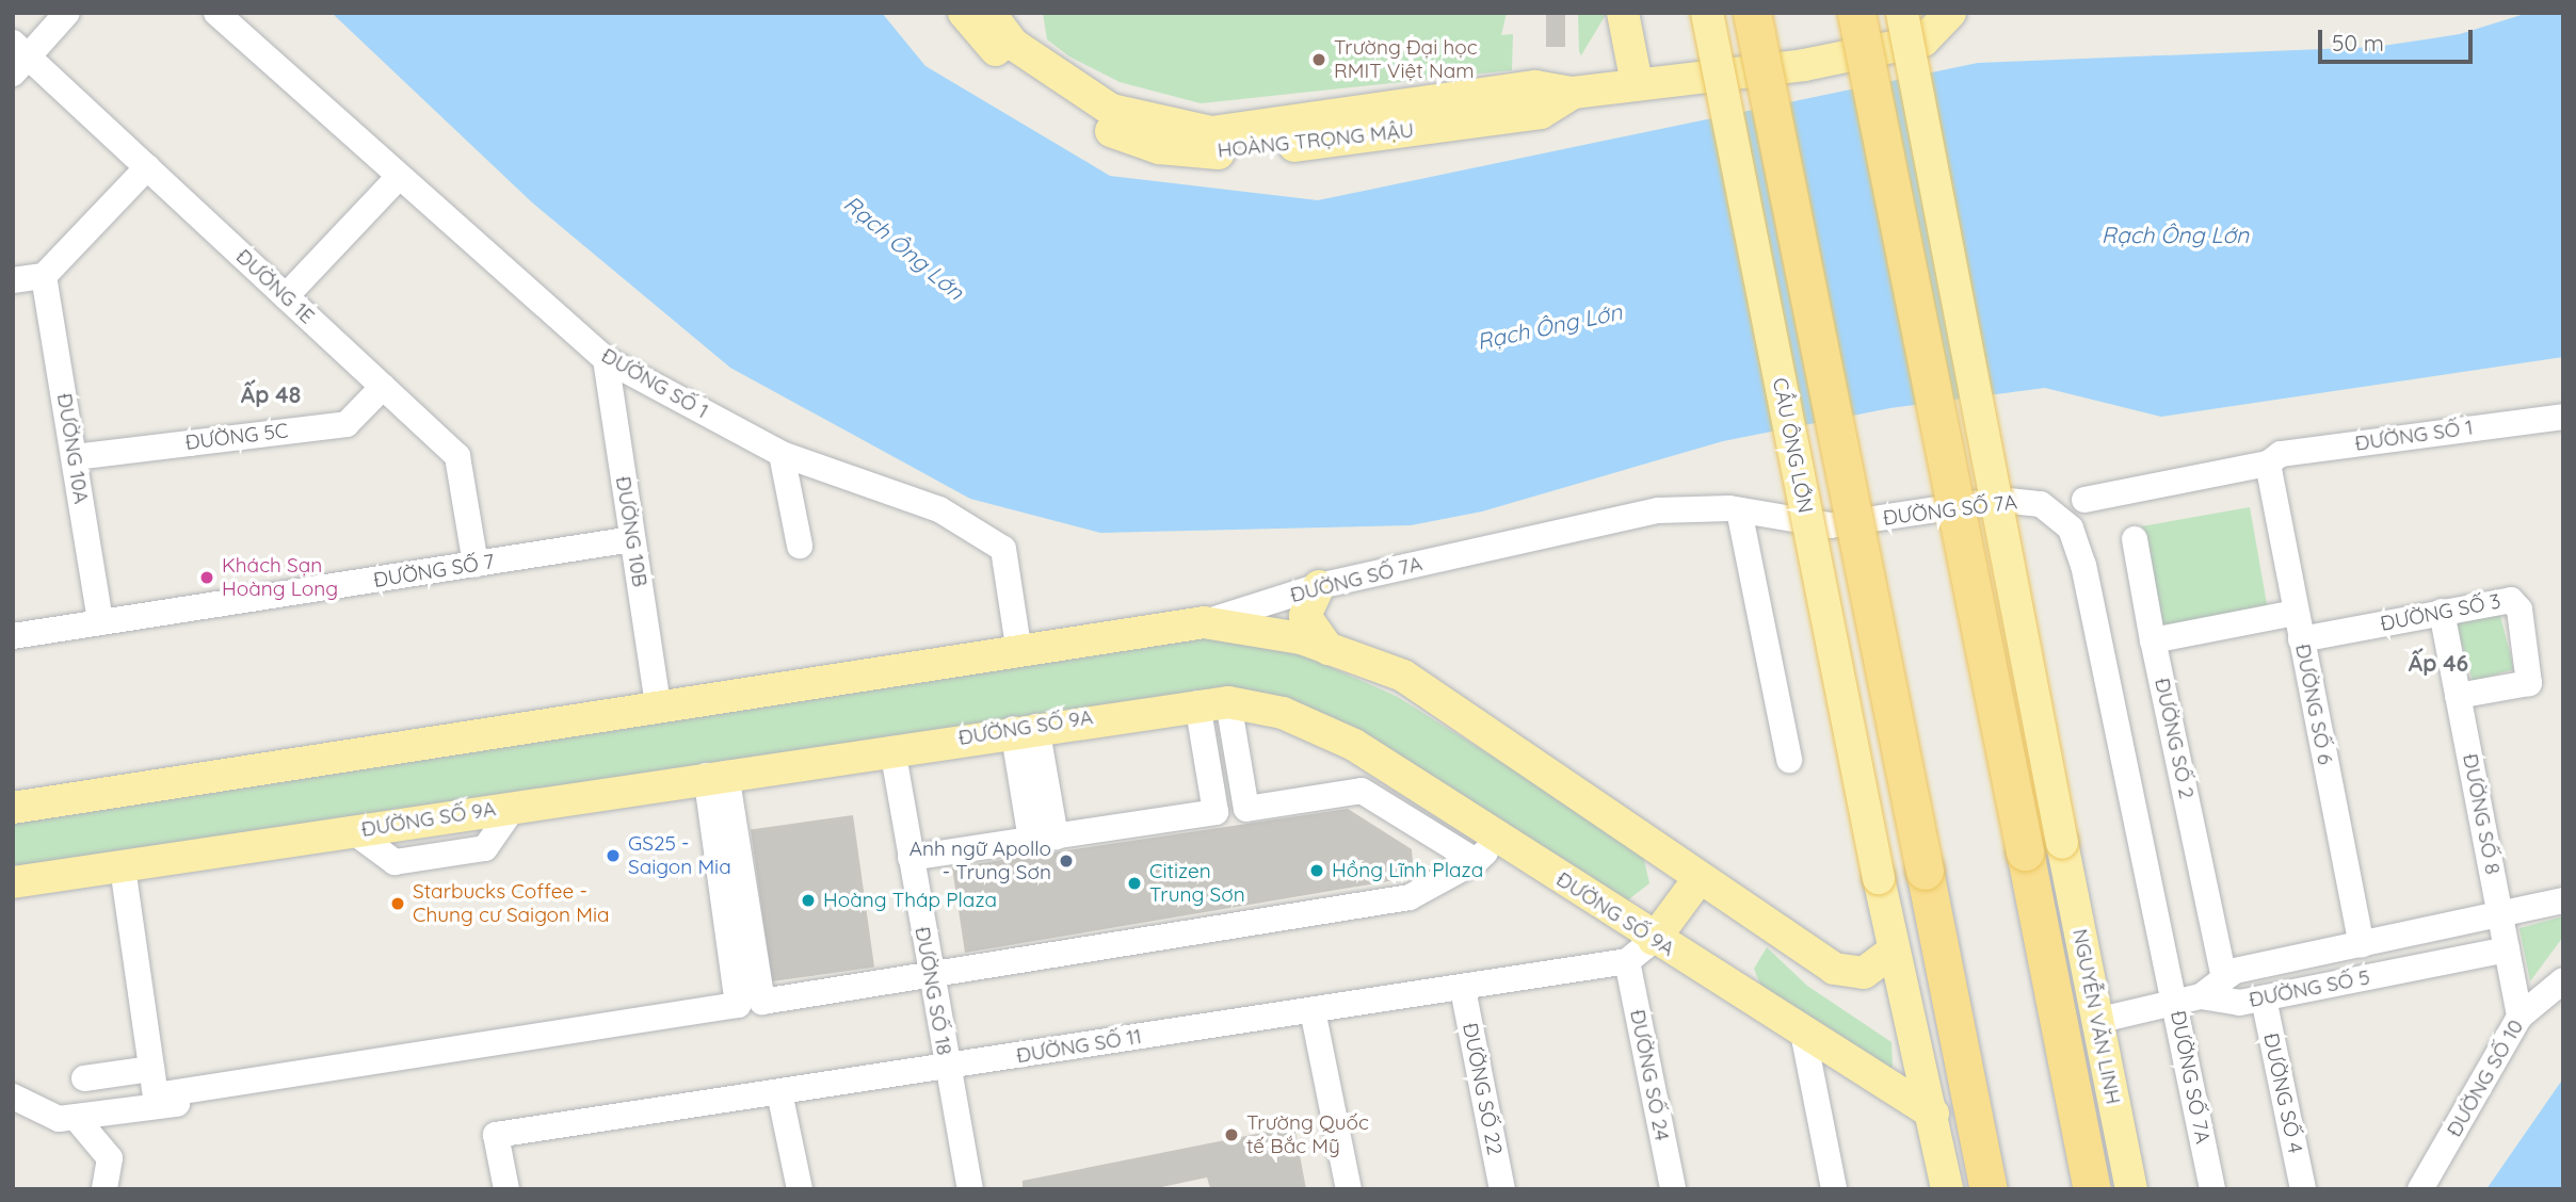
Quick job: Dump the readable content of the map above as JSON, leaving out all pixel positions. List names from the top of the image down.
{
  "streets": {
    "highway": ["NGUYỄN VĂN LINH"],
    "main road": ["HOÀNG TRỌNG MẬU", "CẦU ÔNG LỚN", "ĐƯỜNG SỐ 9A"],
    "street": [
      "ĐƯỜNG 1E",
      "ĐƯỜNG SỐ 1",
      "ĐƯỜNG 5C",
      "ĐƯỜNG 10A",
      "ĐƯỜNG SỐ 7A",
      "ĐƯỜNG 10B",
      "ĐƯỜNG SỐ 7",
      "ĐƯỜNG SỐ 3",
      "ĐƯỜNG SỐ 6",
      "ĐƯỜNG SỐ 2",
      "ĐƯỜNG SỐ 8",
      "ĐƯỜNG SỐ 5",
      "ĐƯỜNG SỐ 18",
      "ĐƯỜNG SỐ 11",
      "ĐƯỜNG SỐ 24",
      "ĐƯỜNG SỐ 10",
      "ĐƯỜNG SỐ 22",
      "ĐƯỜNG SỐ 4"
    ]
  },
  "crossings": [
    ["ĐƯỜNG 1E", "ĐƯỜNG 5C"],
    ["ĐƯỜNG 1E", "ĐƯỜNG SỐ 7"],
    ["ĐƯỜNG SỐ 1", "ĐƯỜNG 10B"],
    ["ĐƯỜNG SỐ 1", "ĐƯỜNG SỐ 6"],
    ["ĐƯỜNG 5C", "ĐƯỜNG 10A"],
    ["ĐƯỜNG 10A", "ĐƯỜNG SỐ 7"],
    ["ĐƯỜNG 10B", "ĐƯỜNG SỐ 7"],
    ["ĐƯỜNG SỐ 3", "ĐƯỜNG SỐ 6"],
    ["ĐƯỜNG SỐ 3", "ĐƯỜNG SỐ 8"],
    ["ĐƯỜNG SỐ 6", "ĐƯỜNG SỐ 5"],
    ["ĐƯỜNG SỐ 9A", "ĐƯỜNG SỐ 18"],
    ["ĐƯỜNG SỐ 9A", "ĐƯỜNG SỐ 11"],
    ["ĐƯỜNG SỐ 2", "ĐƯỜNG SỐ 5"],
    ["ĐƯỜNG SỐ 8", "ĐƯỜNG SỐ 5"],
    ["ĐƯỜNG SỐ 8", "ĐƯỜNG SỐ 10"],
    ["ĐƯỜNG SỐ 5", "ĐƯỜNG SỐ 4"],
    ["ĐƯỜNG SỐ 18", "ĐƯỜNG SỐ 11"],
    ["ĐƯỜNG SỐ 11", "ĐƯỜNG SỐ 24"],
    ["ĐƯỜNG SỐ 11", "ĐƯỜNG SỐ 22"]
  ],
  "districts": ["Ấp 48", "Ấp 46"],
  "water": ["Rạch Ông Lớn"],
  "places": [
    "Trường Đại học RMIT Việt Nam",
    "Khách Sạn Hoàng Long",
    "GS25 - Saigon Mia",
    "Anh ngữ Apollo - Trung Sơn",
    "Hồng Lĩnh Plaza",
    "Citizen Trung Sơn",
    "Hoàng Tháp Plaza",
    "Starbucks Coffee - Chung cư Saigon Mia",
    "Trường Quốc tế Bắc Mỹ"
  ],
  "scale_bar": "50 m"
}
